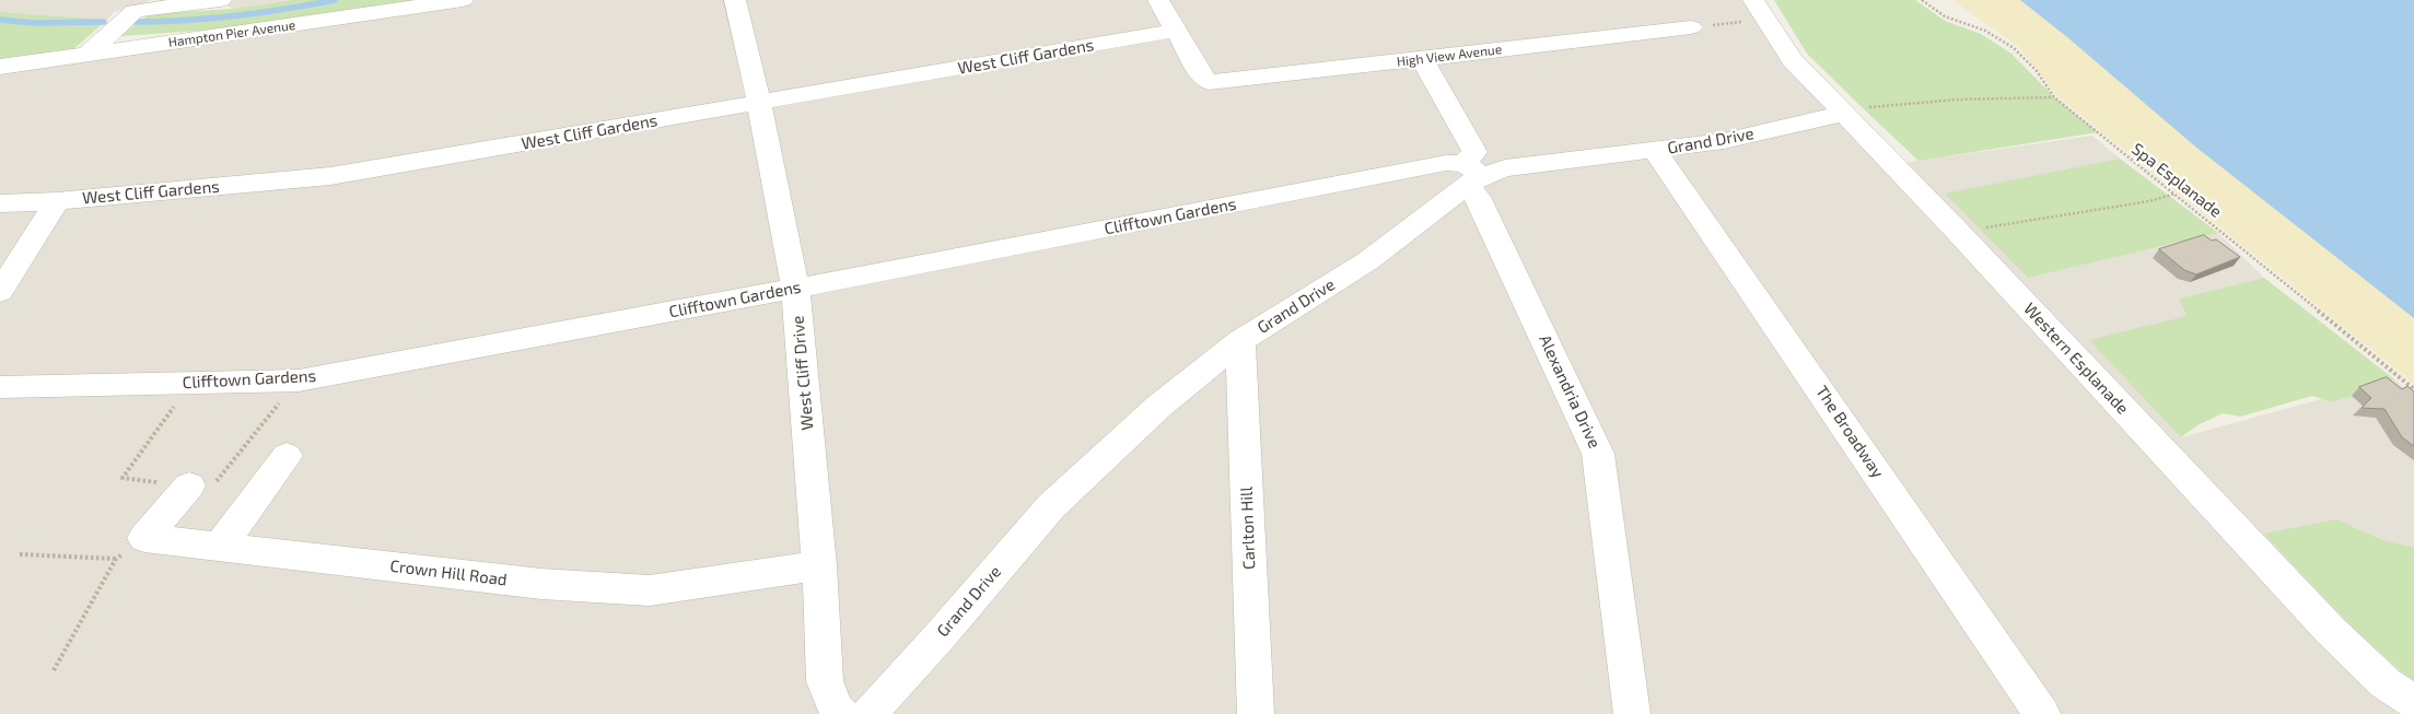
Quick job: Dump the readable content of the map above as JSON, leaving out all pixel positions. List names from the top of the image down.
{
  "streets": {
    "street": [
      "Hampton Pier Avenue",
      "High View Avenue",
      "West Cliff Gardens",
      "Grand Drive",
      "Clifftown Gardens",
      "Western Esplanade",
      "West Cliff Drive",
      "Alexandria Drive",
      "The Broadway",
      "Carlton Hill",
      "Crown Hill Road"
    ],
    "path": ["Spa Esplanade"]
  },
  "crossings": [
    ["High View Avenue", "West Cliff Gardens"],
    ["West Cliff Gardens", "West Cliff Drive"],
    ["Grand Drive", "Clifftown Gardens"],
    ["Grand Drive", "Western Esplanade"],
    ["Grand Drive", "Alexandria Drive"],
    ["Grand Drive", "The Broadway"],
    ["Grand Drive", "Carlton Hill"],
    ["Clifftown Gardens", "West Cliff Drive"],
    ["Clifftown Gardens", "Alexandria Drive"],
    ["West Cliff Drive", "Crown Hill Road"]
  ]
}
